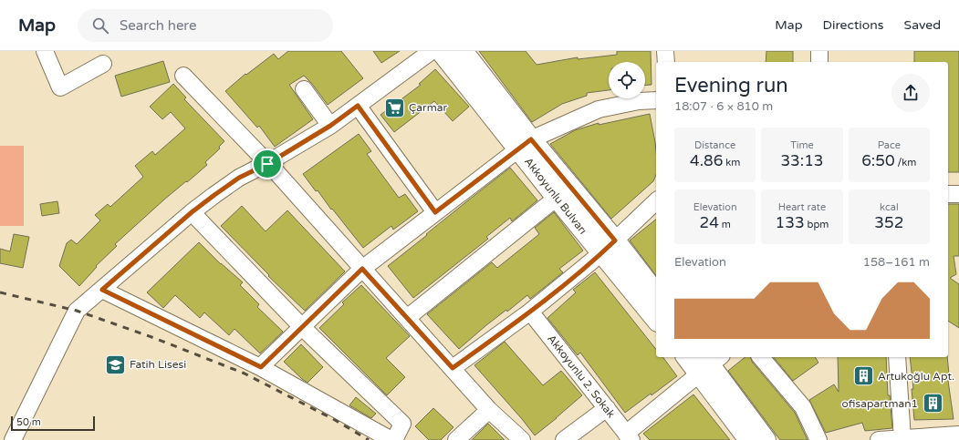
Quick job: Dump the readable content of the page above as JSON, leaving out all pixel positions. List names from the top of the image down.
{
  "streets": {
    "main road": ["Akkoyunlu Bulvarı"],
    "street": ["Akkoyunlu 2. Sokak"]
  },
  "places": {
    "supermarket": ["Çarmar"],
    "school or university": ["Fatih Lisesi"],
    "building": ["Artukoğlu Apt.", "ofisapartman1"]
  },
  "scale_bar": "50 m",
  "page": {
    "header": "Map",
    "search": "Search here",
    "nav": ["Map", "Directions", "Saved"],
    "heading": ["Evening run", "18:07 · 6 × 810 m"],
    "stats": [
      ["Distance", "4.86 km"],
      ["Time", "33:13"],
      ["Pace", "6:50 /km"],
      ["Elevation", "24 m"],
      ["Heart rate", "133 bpm"],
      ["kcal", "352"]
    ],
    "chart": ["Elevation", "158–161 m"],
    "scale": "50 m"
  }
}
